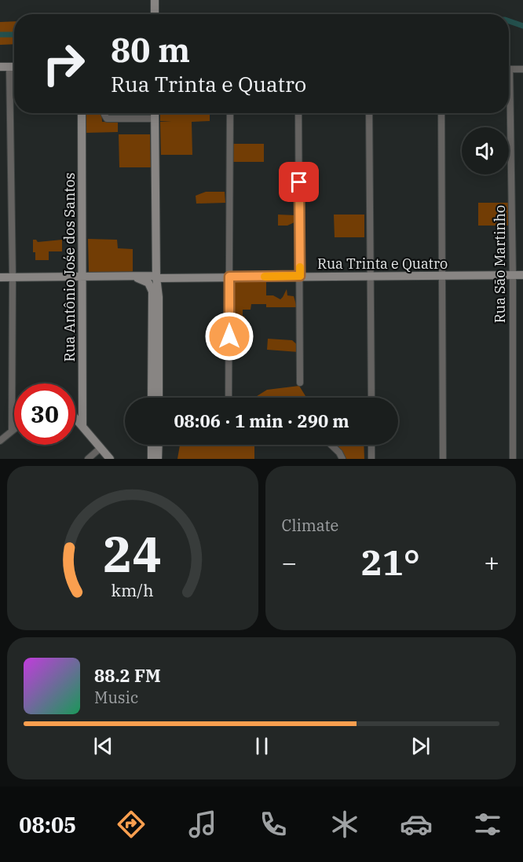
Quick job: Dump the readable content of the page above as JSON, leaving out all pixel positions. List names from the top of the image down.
{
  "streets": {
    "street": ["Rua Trinta e Quatro", "Rua São Martinho", "Rua Antônio Jośe dos Santos"]
  },
  "crossings": [
    ["Rua Trinta e Quatro", "Rua São Martinho"],
    ["Rua Trinta e Quatro", "Rua Antônio Jośe dos Santos"]
  ],
  "page": {
    "turn": ["80 m", "Rua Trinta e Quatro"],
    "limit": "30",
    "trip": "08:06 · 1 min · 290 m",
    "tile": "Climate",
    "heat": ["−", "21°", "+"],
    "song": ["88.2 FM", "Music"],
    "tabs": "08:05",
    "gauge": ["24", "km/h"]
  }
}
